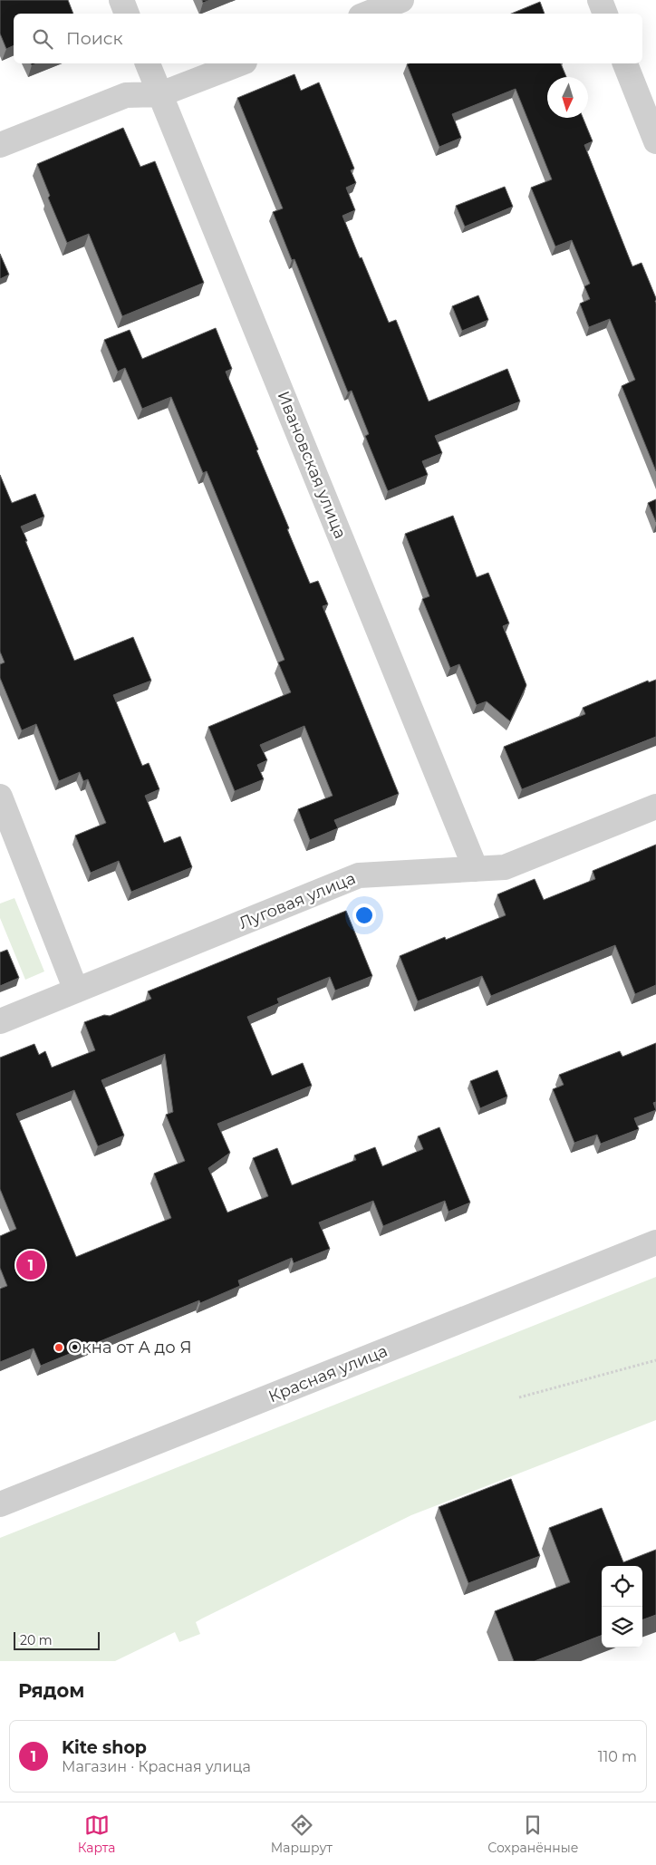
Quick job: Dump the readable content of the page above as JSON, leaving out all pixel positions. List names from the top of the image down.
{
  "streets": {
    "street": ["Ивановская улица", "Луговая улица", "Красная улица"]
  },
  "crossings": [
    ["Ивановская улица", "Луговая улица"]
  ],
  "places": ["Окна от А до Я"],
  "scale_bar": "20 m",
  "north": "bottom",
  "page": {
    "search": "Поиск",
    "pins": "1",
    "scale": "20 m",
    "heading": "Рядом",
    "list": [
      {
        "mark": "1",
        "name": "Kite shop",
        "note": "Магазин · Красная улица",
        "value": "110 m"
      }
    ],
    "nav": ["Карта", "Маршрут", "Сохранённые"]
  }
}
